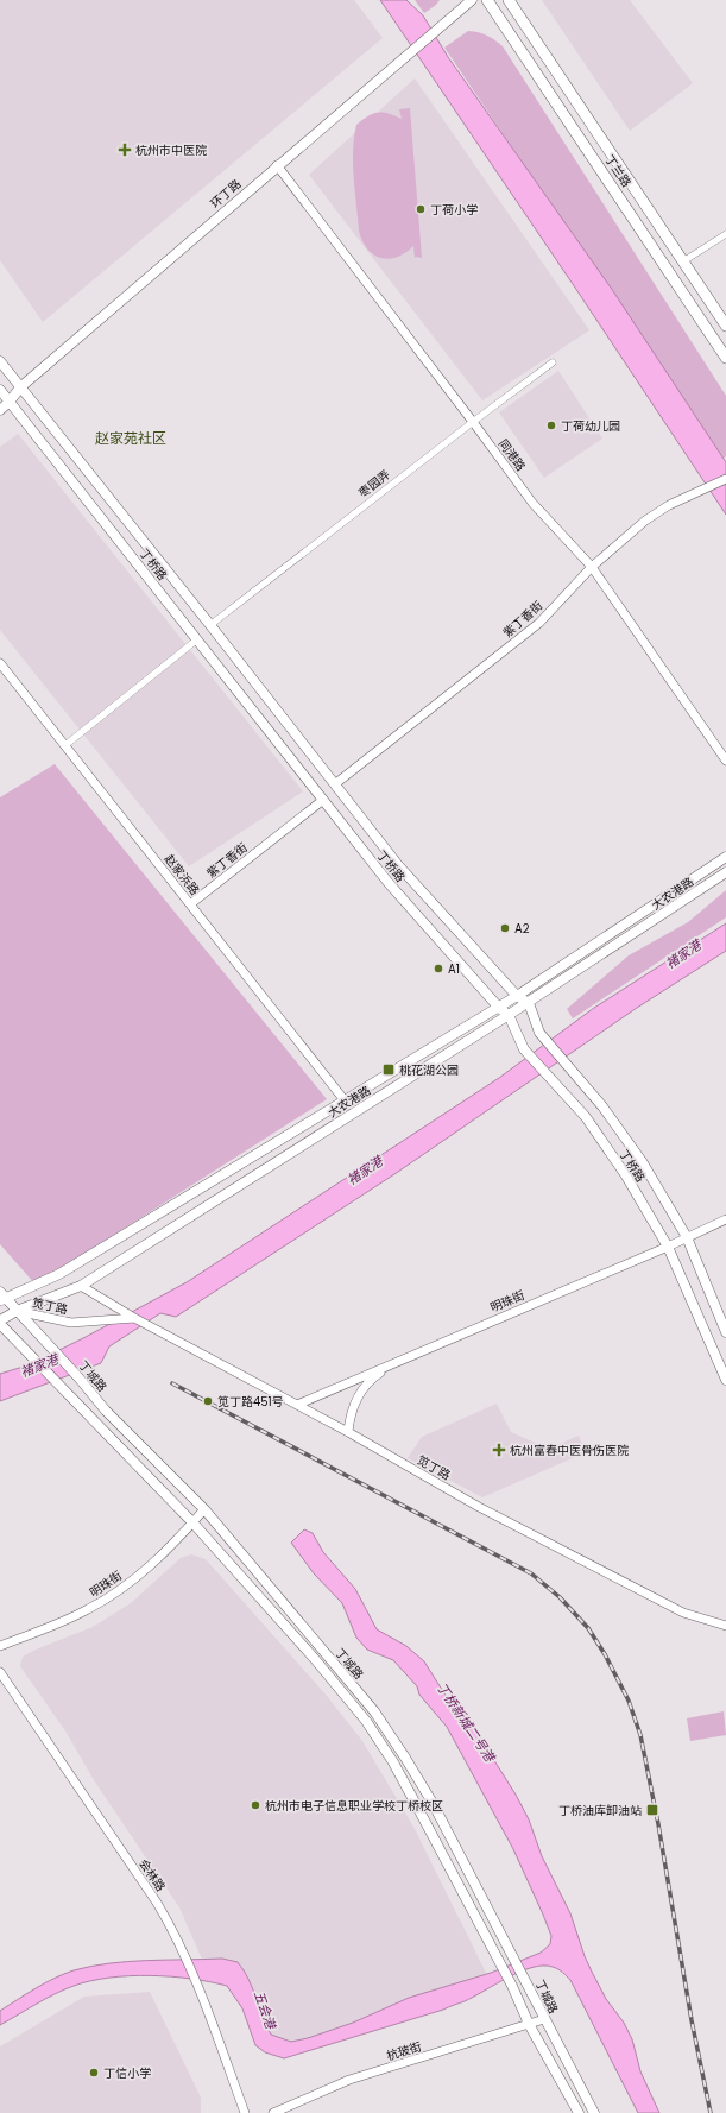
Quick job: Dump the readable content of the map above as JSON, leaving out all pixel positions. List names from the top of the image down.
{
  "streets": {
    "main road": [
      "丁兰路",
      "环丁路",
      "丁桥路",
      "大农港路",
      "丁城路"
    ],
    "street": [
      "同港路",
      "枣园弄",
      "紫丁香街",
      "赵家浜路",
      "明珠街",
      "笕丁路",
      "会林路",
      "杭玻街"
    ]
  },
  "crossings": [
    ["环丁路", "同港路"],
    ["环丁路", "丁桥路"],
    ["同港路", "枣园弄"],
    ["同港路", "紫丁香街"],
    ["枣园弄", "丁桥路"],
    ["丁桥路", "紫丁香街"],
    ["丁桥路", "大农港路"],
    ["丁桥路", "明珠街"],
    ["紫丁香街", "赵家浜路"],
    ["赵家浜路", "大农港路"],
    ["大农港路", "笕丁路"],
    ["大农港路", "丁城路"],
    ["明珠街", "笕丁路"],
    ["明珠街", "丁城路"],
    ["笕丁路", "丁城路"],
    ["丁城路", "杭玻街"]
  ],
  "districts": ["赵家苑社区"],
  "water": ["褚家港", "丁桥新城二号港", "五会港"],
  "places": {
    "health": ["杭州市中医院", "杭州富春中医骨伤医院"],
    "other": [
      "丁荷小学",
      "丁荷幼儿园",
      "A2",
      "A1",
      "笕丁路451号",
      "杭州市电子信息职业学校丁桥校区",
      "丁信小学"
    ],
    "transit": ["桃花湖公园", "丁桥油库卸油站"]
  }
}
